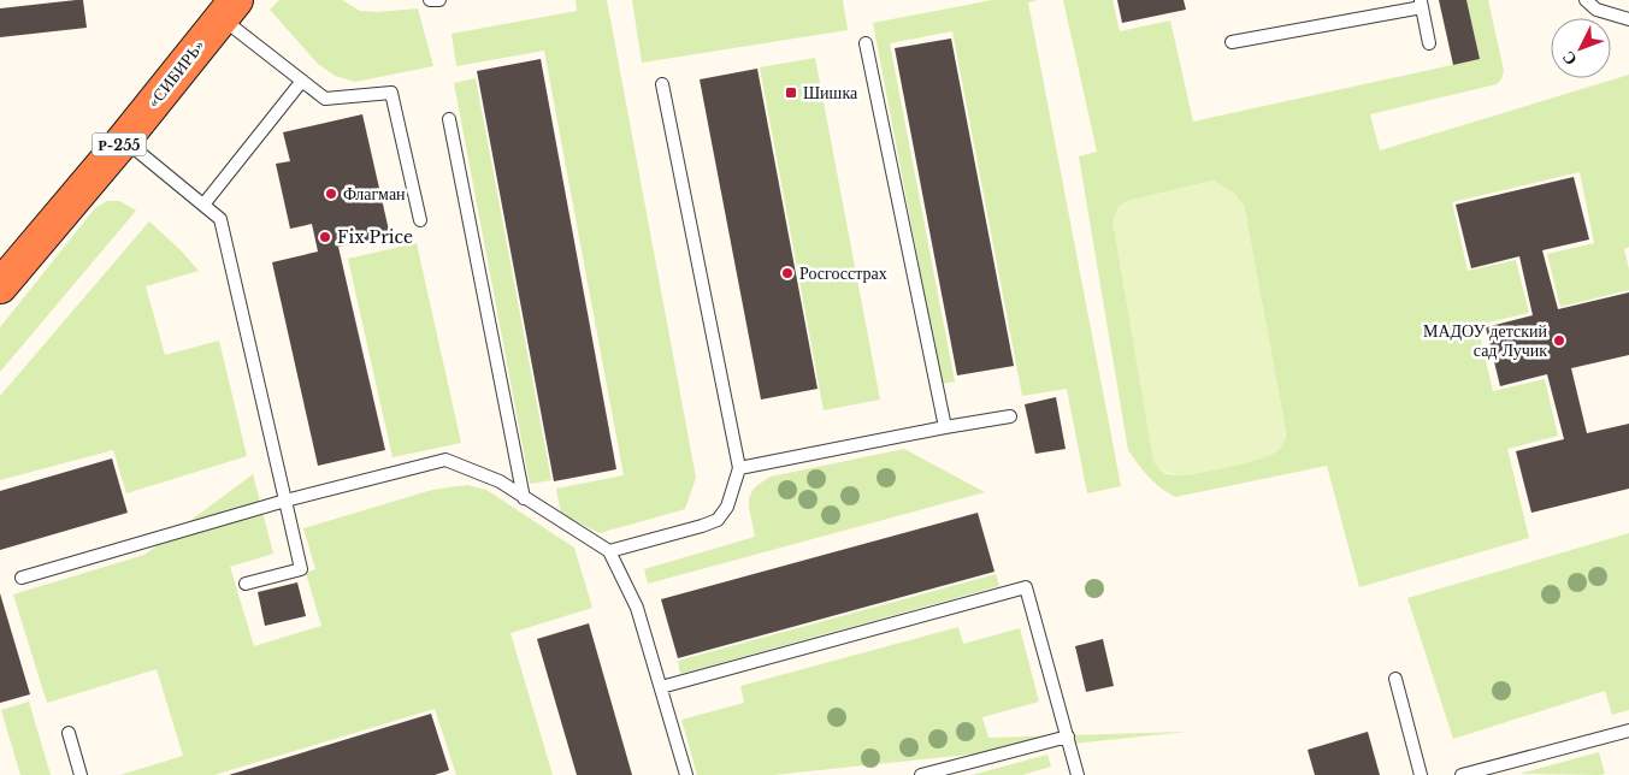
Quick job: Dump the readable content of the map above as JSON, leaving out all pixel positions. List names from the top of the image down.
{
  "streets": {
    "highway": ["«СИБИРЬ»", "Р-255"]
  },
  "places": {
    "transit": ["Шишка"],
    "other": [
      "Флагман",
      "Fix Price",
      "Росгосстрах",
      "МАДОУ детский сад Лучик"
    ]
  },
  "north": "bottom left"
}
